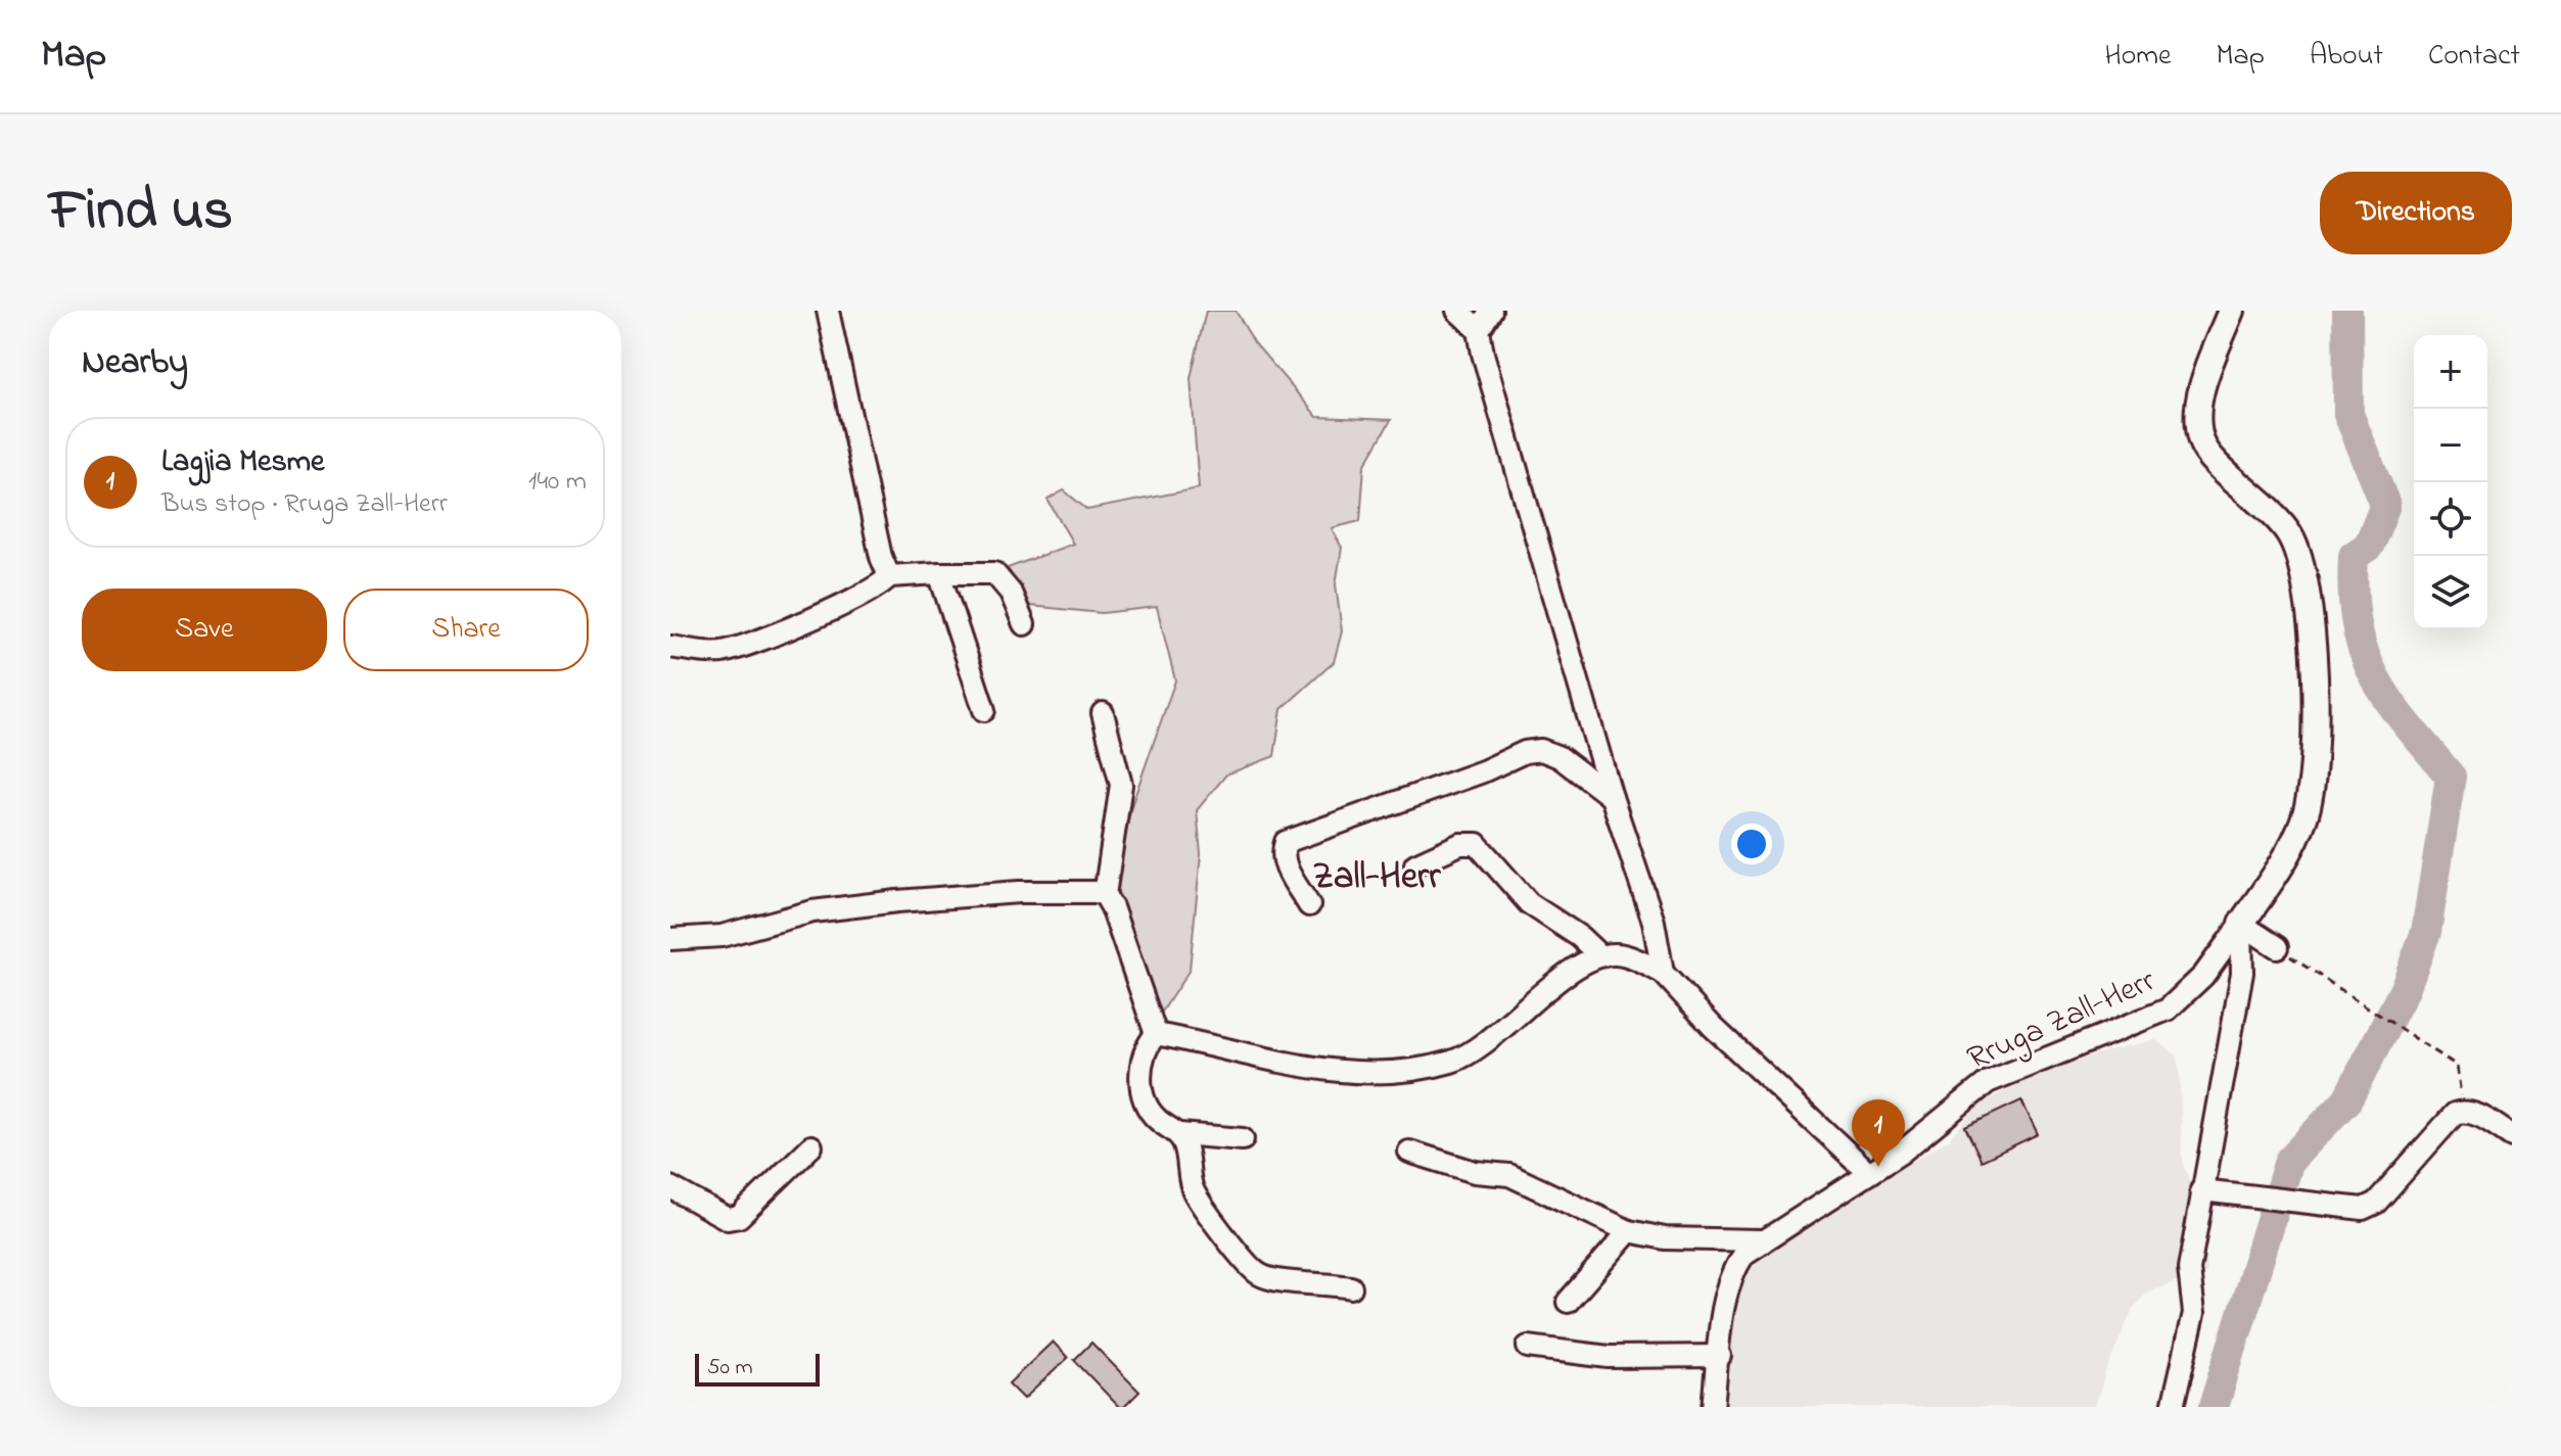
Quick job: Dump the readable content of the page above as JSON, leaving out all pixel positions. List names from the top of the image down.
{
  "streets": {
    "main road": ["Rruga Zall-Herr"]
  },
  "districts": ["Zall-Herr"],
  "scale_bar": "50 m",
  "page": {
    "header": "Map",
    "nav": [
      "Home",
      "Map",
      "About",
      "Contact"
    ],
    "title": "Find us",
    "buttons": [
      "Directions",
      ["Save", "Share"]
    ],
    "heading": "Nearby",
    "map_buttons": ["+", "−"],
    "list": [
      {
        "mark": "1",
        "name": "Lagjia Mesme",
        "note": "Bus stop · Rruga Zall-Herr",
        "value": "140 m"
      }
    ],
    "pins": "1",
    "scale": "50 m"
  }
}
